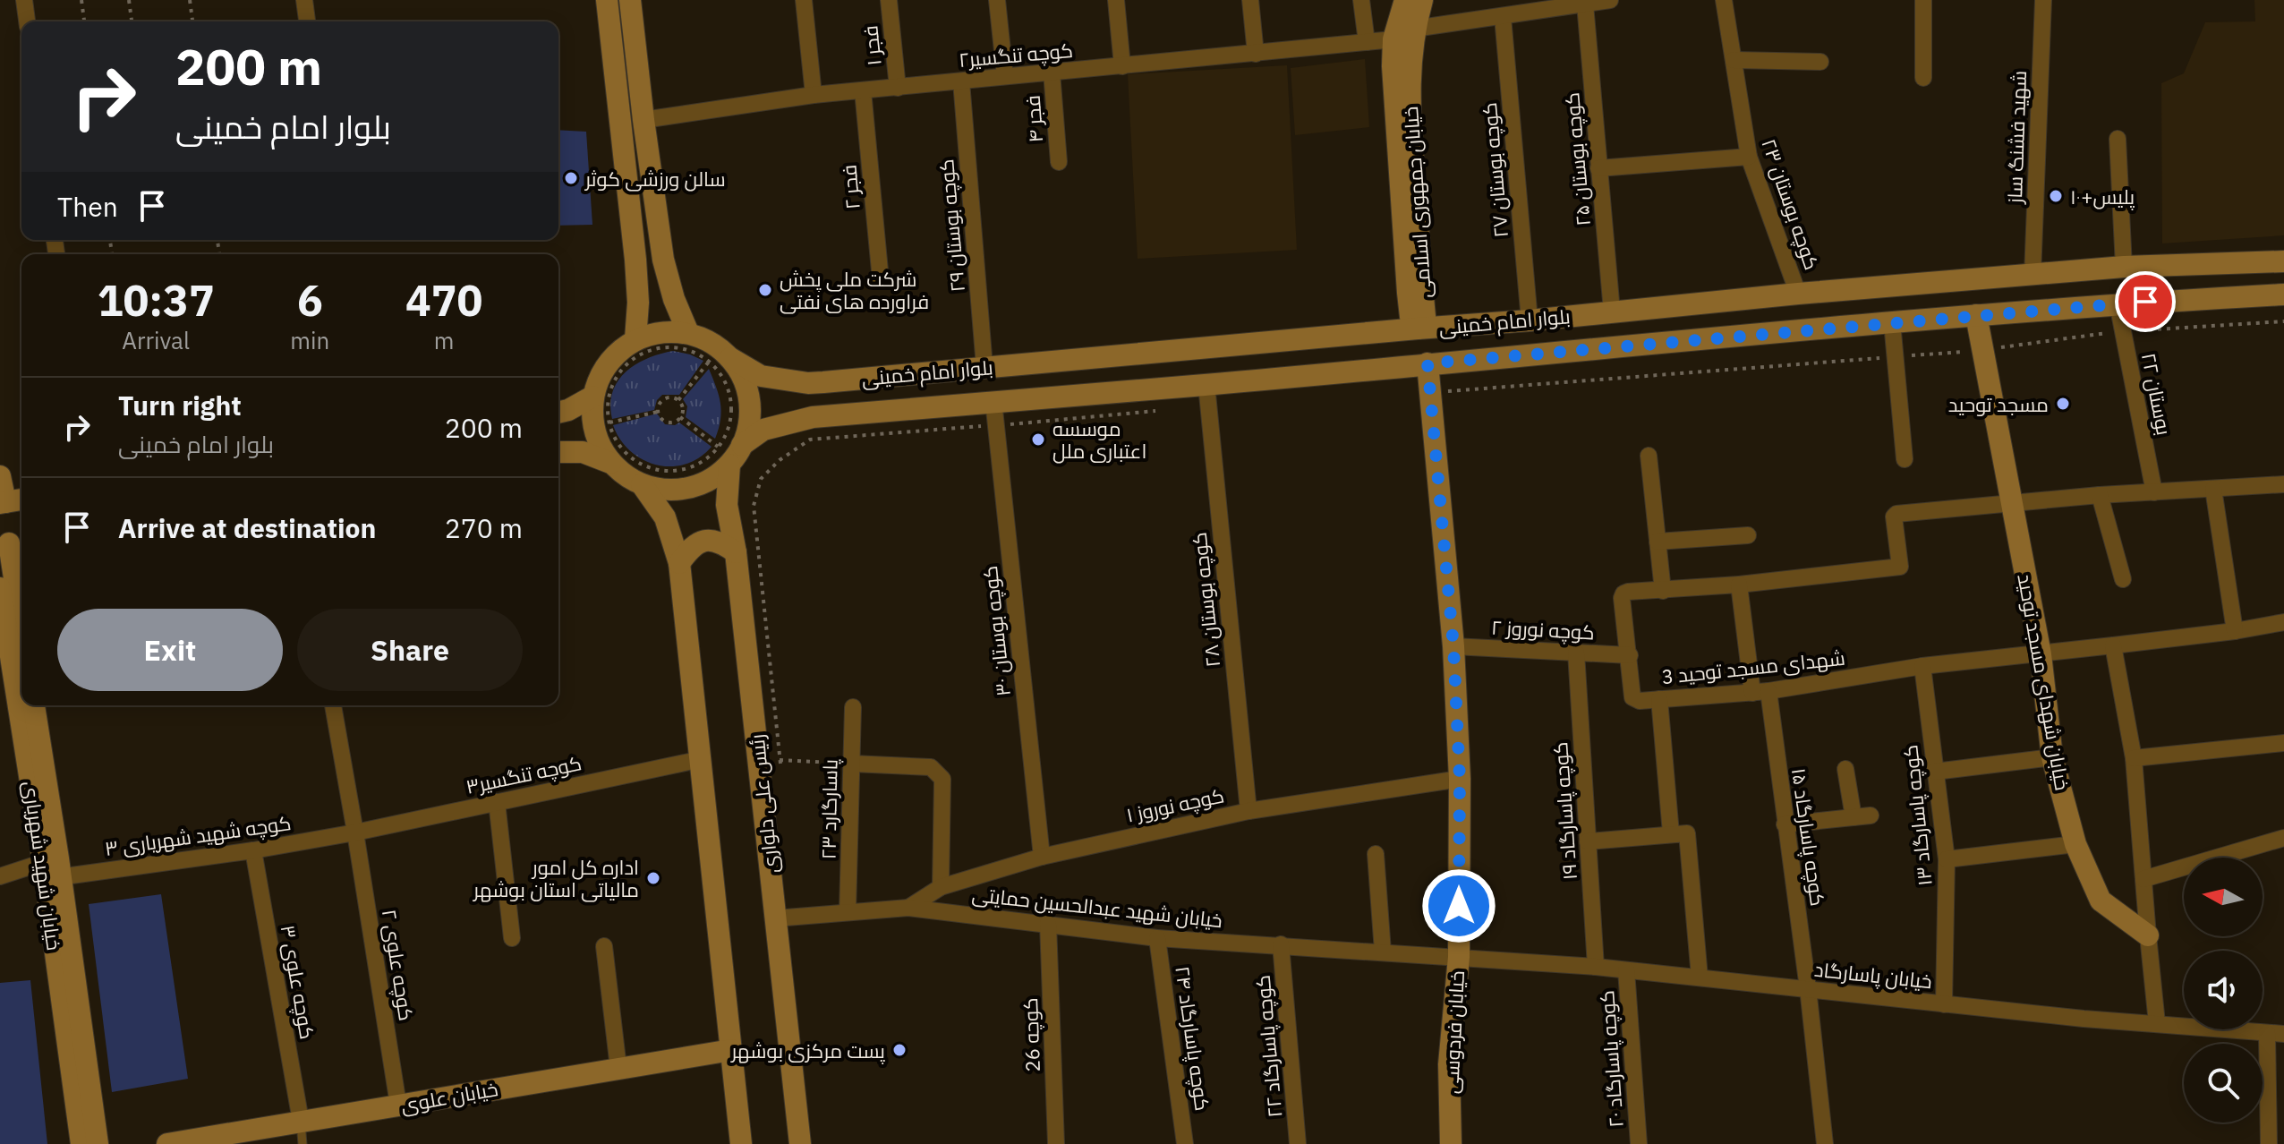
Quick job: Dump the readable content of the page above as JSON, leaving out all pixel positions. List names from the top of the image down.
{
  "streets": {
    "street": [
      "فجر ۱",
      "کوچه تنگسیر۲",
      "فجر ۴",
      "شهید فشنگ ساز",
      "کوچه بوستان ۲۵",
      "کوچه بوستان ۲۷",
      "فجر ۲",
      "خیابان جمهوری اسلامی",
      "کوچه بوستان ۲۳",
      "کوچه بوستان ۲۹",
      "بلوار امام خمینی",
      "بوستان ۲۲",
      "کوچه بوستان ۲۸",
      "کوچه نوروز ۲",
      "کوچه بوستان ۳۰",
      "شهدای مسجد توحید 3",
      "خیابان شهدای مسجد توحید",
      "کوچه تنگسیر۳",
      "رئیس علی دلواری",
      "کوچه نوروز ۱",
      "پاسارگارد ۲۳",
      "کوچه پاسارگاد ۱۹",
      "کوچه پاسارگاد ۱۳",
      "کوچه شهید شهریاری ۳",
      "کوچه پاسارگاد ۱۵",
      "خیابان شهید شهریاری",
      "خیابان شهید عبدالحسین حمایتی",
      "کوچه علوی ۲",
      "خیابان پاسارگاد",
      "کوچه علوی ۳",
      "خیابان فردوسی",
      "کوچه 26",
      "کوچه پاسارگاد ۲۴",
      "کوچه پاسارگاد ۲۲",
      "کوچه پاسارگاد ۲۰",
      "خیابان علوی"
    ]
  },
  "crossings": [
    ["فجر ۱", "کوچه تنگسیر۲"],
    ["کوچه تنگسیر۲", "فجر ۴"],
    ["کوچه تنگسیر۲", "فجر ۲"],
    ["کوچه تنگسیر۲", "خیابان جمهوری اسلامی"],
    ["کوچه تنگسیر۲", "کوچه بوستان ۲۹"],
    ["شهید فشنگ ساز", "بلوار امام خمینی"],
    ["کوچه بوستان ۲۵", "بلوار امام خمینی"],
    ["کوچه بوستان ۲۷", "بلوار امام خمینی"],
    ["خیابان جمهوری اسلامی", "بلوار امام خمینی"],
    ["کوچه بوستان ۲۳", "بلوار امام خمینی"],
    ["کوچه بوستان ۲۹", "بلوار امام خمینی"],
    ["بلوار امام خمینی", "بوستان ۲۲"],
    ["بلوار امام خمینی", "کوچه بوستان ۲۸"],
    ["بلوار امام خمینی", "کوچه بوستان ۳۰"],
    ["بلوار امام خمینی", "خیابان شهدای مسجد توحید"],
    ["بلوار امام خمینی", "خیابان فردوسی"],
    ["کوچه بوستان ۲۸", "کوچه نوروز ۱"],
    ["کوچه نوروز ۲", "شهدای مسجد توحید 3"],
    ["کوچه نوروز ۲", "کوچه پاسارگاد ۱۹"],
    ["کوچه نوروز ۲", "خیابان فردوسی"],
    ["کوچه بوستان ۳۰", "کوچه نوروز ۱"],
    ["شهدای مسجد توحید 3", "خیابان شهدای مسجد توحید"],
    ["شهدای مسجد توحید 3", "کوچه پاسارگاد ۱۳"],
    ["شهدای مسجد توحید 3", "کوچه پاسارگاد ۱۵"],
    ["کوچه تنگسیر۳", "کوچه شهید شهریاری ۳"],
    ["کوچه تنگسیر۳", "کوچه علوی ۲"],
    ["رئیس علی دلواری", "خیابان شهید عبدالحسین حمایتی"],
    ["کوچه نوروز ۱", "خیابان شهید عبدالحسین حمایتی"],
    ["کوچه نوروز ۱", "خیابان فردوسی"],
    ["پاسارگارد ۲۳", "خیابان شهید عبدالحسین حمایتی"],
    ["کوچه پاسارگاد ۱۹", "خیابان پاسارگاد"],
    ["کوچه پاسارگاد ۱۳", "خیابان پاسارگاد"],
    ["کوچه شهید شهریاری ۳", "خیابان شهید شهریاری"],
    ["کوچه شهید شهریاری ۳", "کوچه علوی ۲"],
    ["کوچه شهید شهریاری ۳", "کوچه علوی ۳"],
    ["کوچه پاسارگاد ۱۵", "خیابان پاسارگاد"],
    ["خیابان شهید عبدالحسین حمایتی", "خیابان پاسارگاد"],
    ["خیابان شهید عبدالحسین حمایتی", "خیابان فردوسی"],
    ["خیابان شهید عبدالحسین حمایتی", "کوچه 26"],
    ["خیابان شهید عبدالحسین حمایتی", "کوچه پاسارگاد ۲۴"],
    ["خیابان شهید عبدالحسین حمایتی", "کوچه پاسارگاد ۲۲"],
    ["کوچه علوی ۲", "خیابان علوی"],
    ["خیابان پاسارگاد", "خیابان فردوسی"],
    ["خیابان پاسارگاد", "کوچه پاسارگاد ۲۰"],
    ["کوچه علوی ۳", "خیابان علوی"]
  ],
  "places": [
    "سالن ورزشی کوثر",
    "پلیس+۱۰",
    "شرکت ملی پخش فراورده های نفتی",
    "مسجد توحید",
    "موسسه اعتباری ملل",
    "اداره کل امور مالیاتی استان بوشهر",
    "پست مرکزی بوشهر"
  ],
  "north": "left",
  "page": {
    "turn": ["200 m", "بلوار امام خمینی"],
    "then": "Then",
    "eta": [
      "10:37",
      "Arrival",
      "6",
      "min",
      "470",
      "m"
    ],
    "list": [
      {
        "name": "Turn right",
        "note": "بلوار امام خمینی",
        "value": "200 m"
      },
      {
        "name": "Arrive at destination",
        "value": "270 m"
      }
    ],
    "buttons": ["Exit", "Share"]
  }
}
